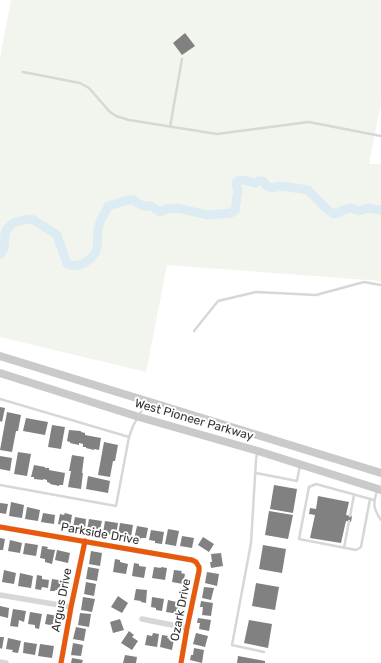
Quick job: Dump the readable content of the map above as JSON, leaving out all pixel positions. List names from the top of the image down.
{
  "streets": {
    "main road": ["West Pioneer Parkway"],
    "street": ["Parkside Drive", "Argus Drive", "Ozark Drive"]
  },
  "crossings": [
    ["Parkside Drive", "Argus Drive"],
    ["Parkside Drive", "Ozark Drive"]
  ]
}
